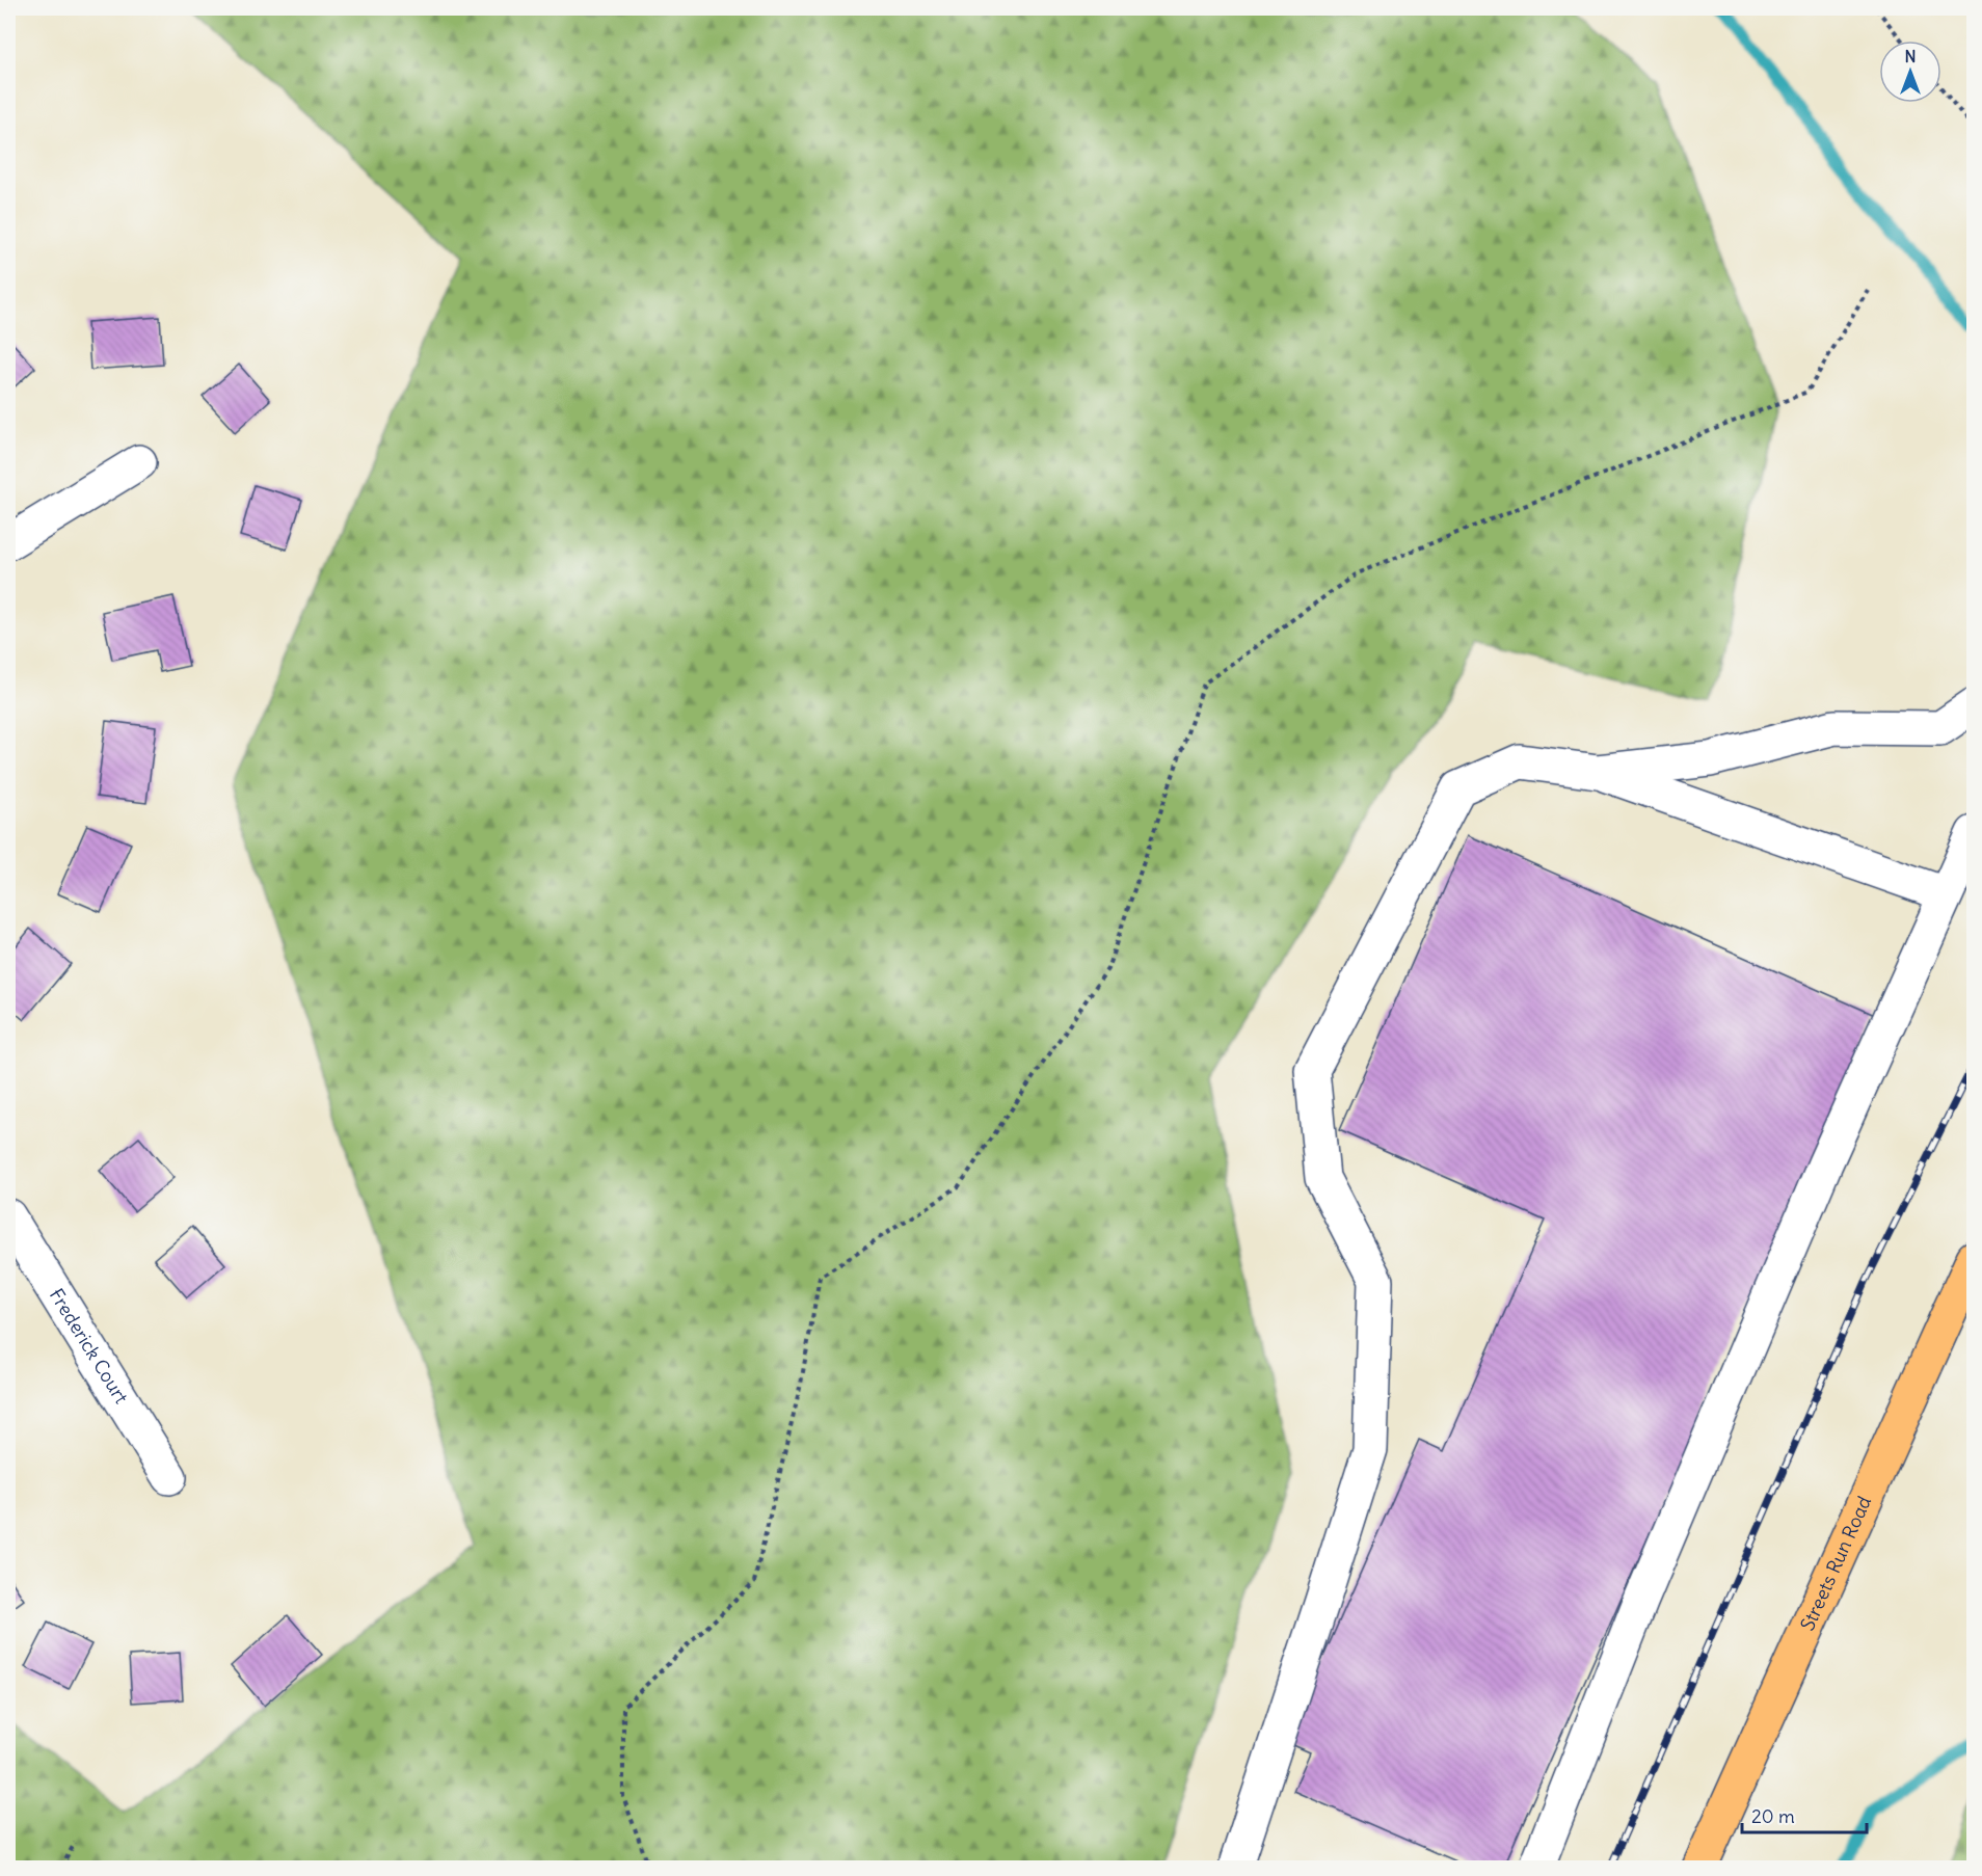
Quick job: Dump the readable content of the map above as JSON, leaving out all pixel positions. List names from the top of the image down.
{
  "streets": {
    "main road": ["Streets Run Road"],
    "street": ["Frederick Court"]
  },
  "scale_bar": "20 m",
  "north": "top"
}
